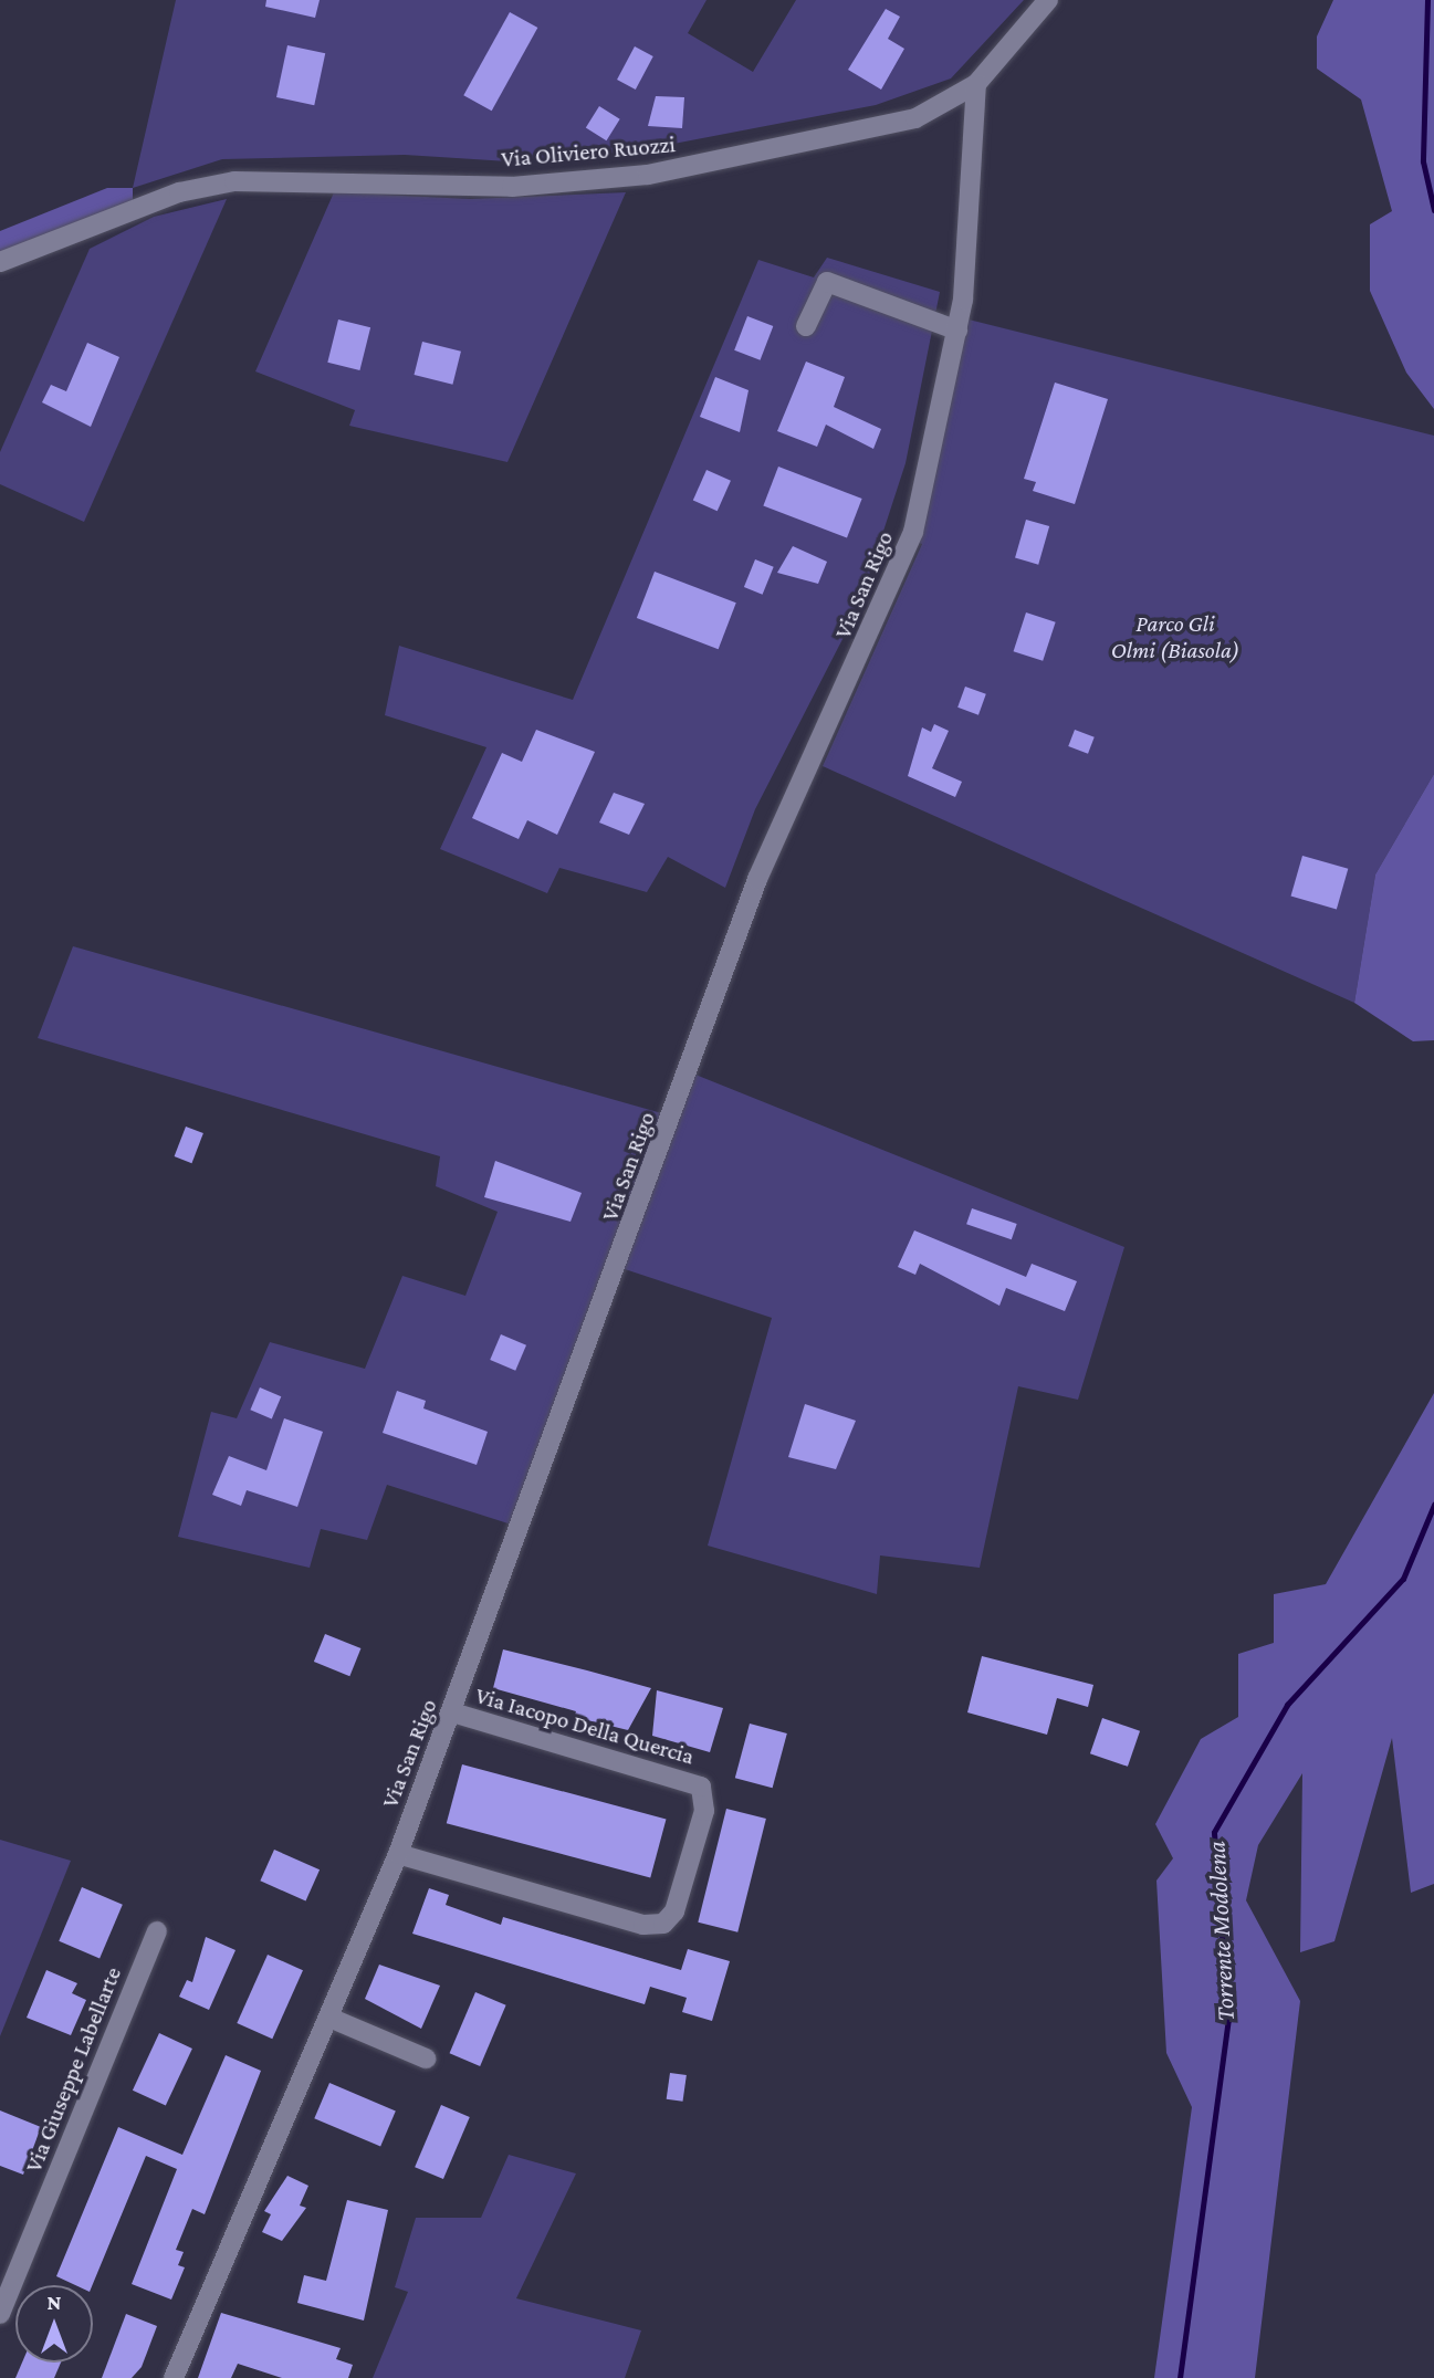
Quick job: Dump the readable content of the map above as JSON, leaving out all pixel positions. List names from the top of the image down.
{
  "streets": {
    "street": [
      "Via Oliviero Ruozzi",
      "Via San Rigo",
      "Via Iacopo Della Quercia",
      "Via Giuseppe Labellarte"
    ]
  },
  "crossings": [
    ["Via Oliviero Ruozzi", "Via San Rigo"],
    ["Via San Rigo", "Via Iacopo Della Quercia"]
  ],
  "water": ["Torrente Modolena"],
  "parks": ["Parco Gli Olmi (Biasola)"],
  "north": "top"
}
